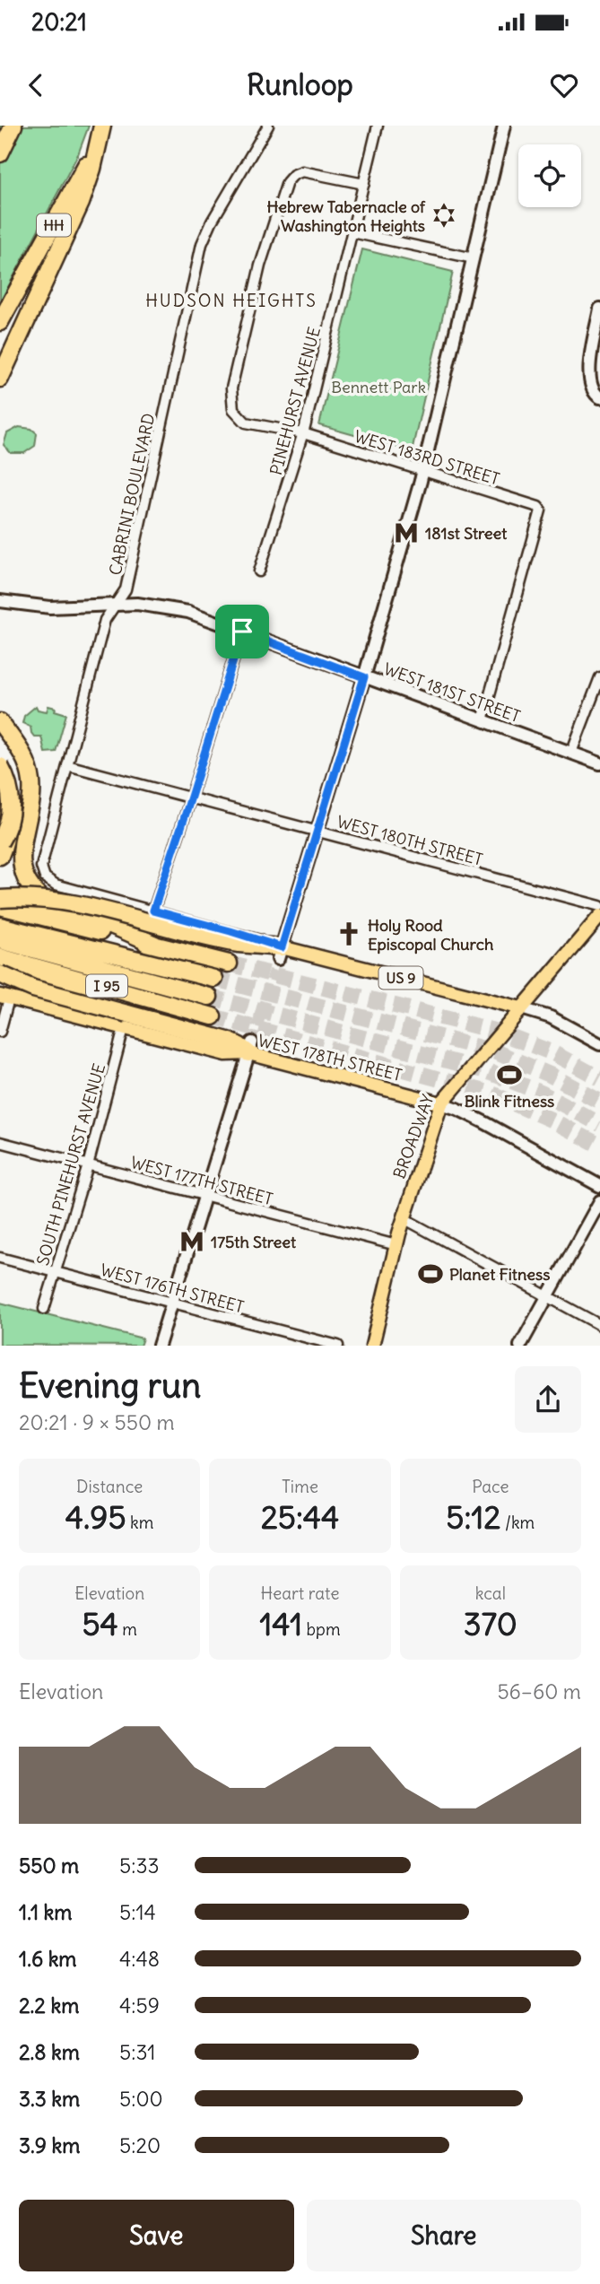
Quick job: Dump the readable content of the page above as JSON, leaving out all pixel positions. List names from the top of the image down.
{
  "streets": {
    "highway": ["HH", "US 9", "I 95"],
    "main road": ["WEST 181ST STREET", "WEST 178TH STREET", "BROADWAY"],
    "street": [
      "PINEHURST AVENUE",
      "WEST 183RD STREET",
      "CABRINI BOULEVARD",
      "WEST 180TH STREET",
      "SOUTH PINEHURST AVENUE",
      "WEST 177TH STREET",
      "WEST 176TH STREET"
    ]
  },
  "crossings": [
    ["PINEHURST AVENUE", "WEST 183RD STREET"],
    ["WEST 183RD STREET", "WEST 181ST STREET"],
    ["CABRINI BOULEVARD", "WEST 181ST STREET"],
    ["CABRINI BOULEVARD", "WEST 180TH STREET"],
    ["US 9", "BROADWAY"],
    ["WEST 178TH STREET", "BROADWAY"],
    ["WEST 178TH STREET", "SOUTH PINEHURST AVENUE"],
    ["BROADWAY", "WEST 177TH STREET"],
    ["SOUTH PINEHURST AVENUE", "WEST 177TH STREET"],
    ["SOUTH PINEHURST AVENUE", "WEST 176TH STREET"]
  ],
  "districts": ["HUDSON HEIGHTS"],
  "parks": ["Bennett Park"],
  "places": {
    "synagogue": ["Hebrew Tabernacle of Washington Heights"],
    "metro station": ["181st Street", "175th Street"],
    "church": ["Holy Rood Episcopal Church"],
    "sports": ["Blink Fitness", "Planet Fitness"]
  },
  "page": {
    "status": "20:21",
    "header": "Runloop",
    "heading": ["Evening run", "20:21 · 9 × 550 m"],
    "stats": [
      ["Distance", "4.95 km"],
      ["Time", "25:44"],
      ["Pace", "5:12 /km"],
      ["Elevation", "54 m"],
      ["Heart rate", "141 bpm"],
      ["kcal", "370"]
    ],
    "chart": ["Elevation", "56–60 m"],
    "list": [
      {
        "name": "550 m",
        "note": "5:33"
      },
      {
        "name": "1.1 km",
        "note": "5:14"
      },
      {
        "name": "1.6 km",
        "note": "4:48"
      },
      {
        "name": "2.2 km",
        "note": "4:59"
      },
      {
        "name": "2.8 km",
        "note": "5:31"
      },
      {
        "name": "3.3 km",
        "note": "5:00"
      },
      {
        "name": "3.9 km",
        "note": "5:20"
      }
    ],
    "buttons": ["Save", "Share"]
  }
}
